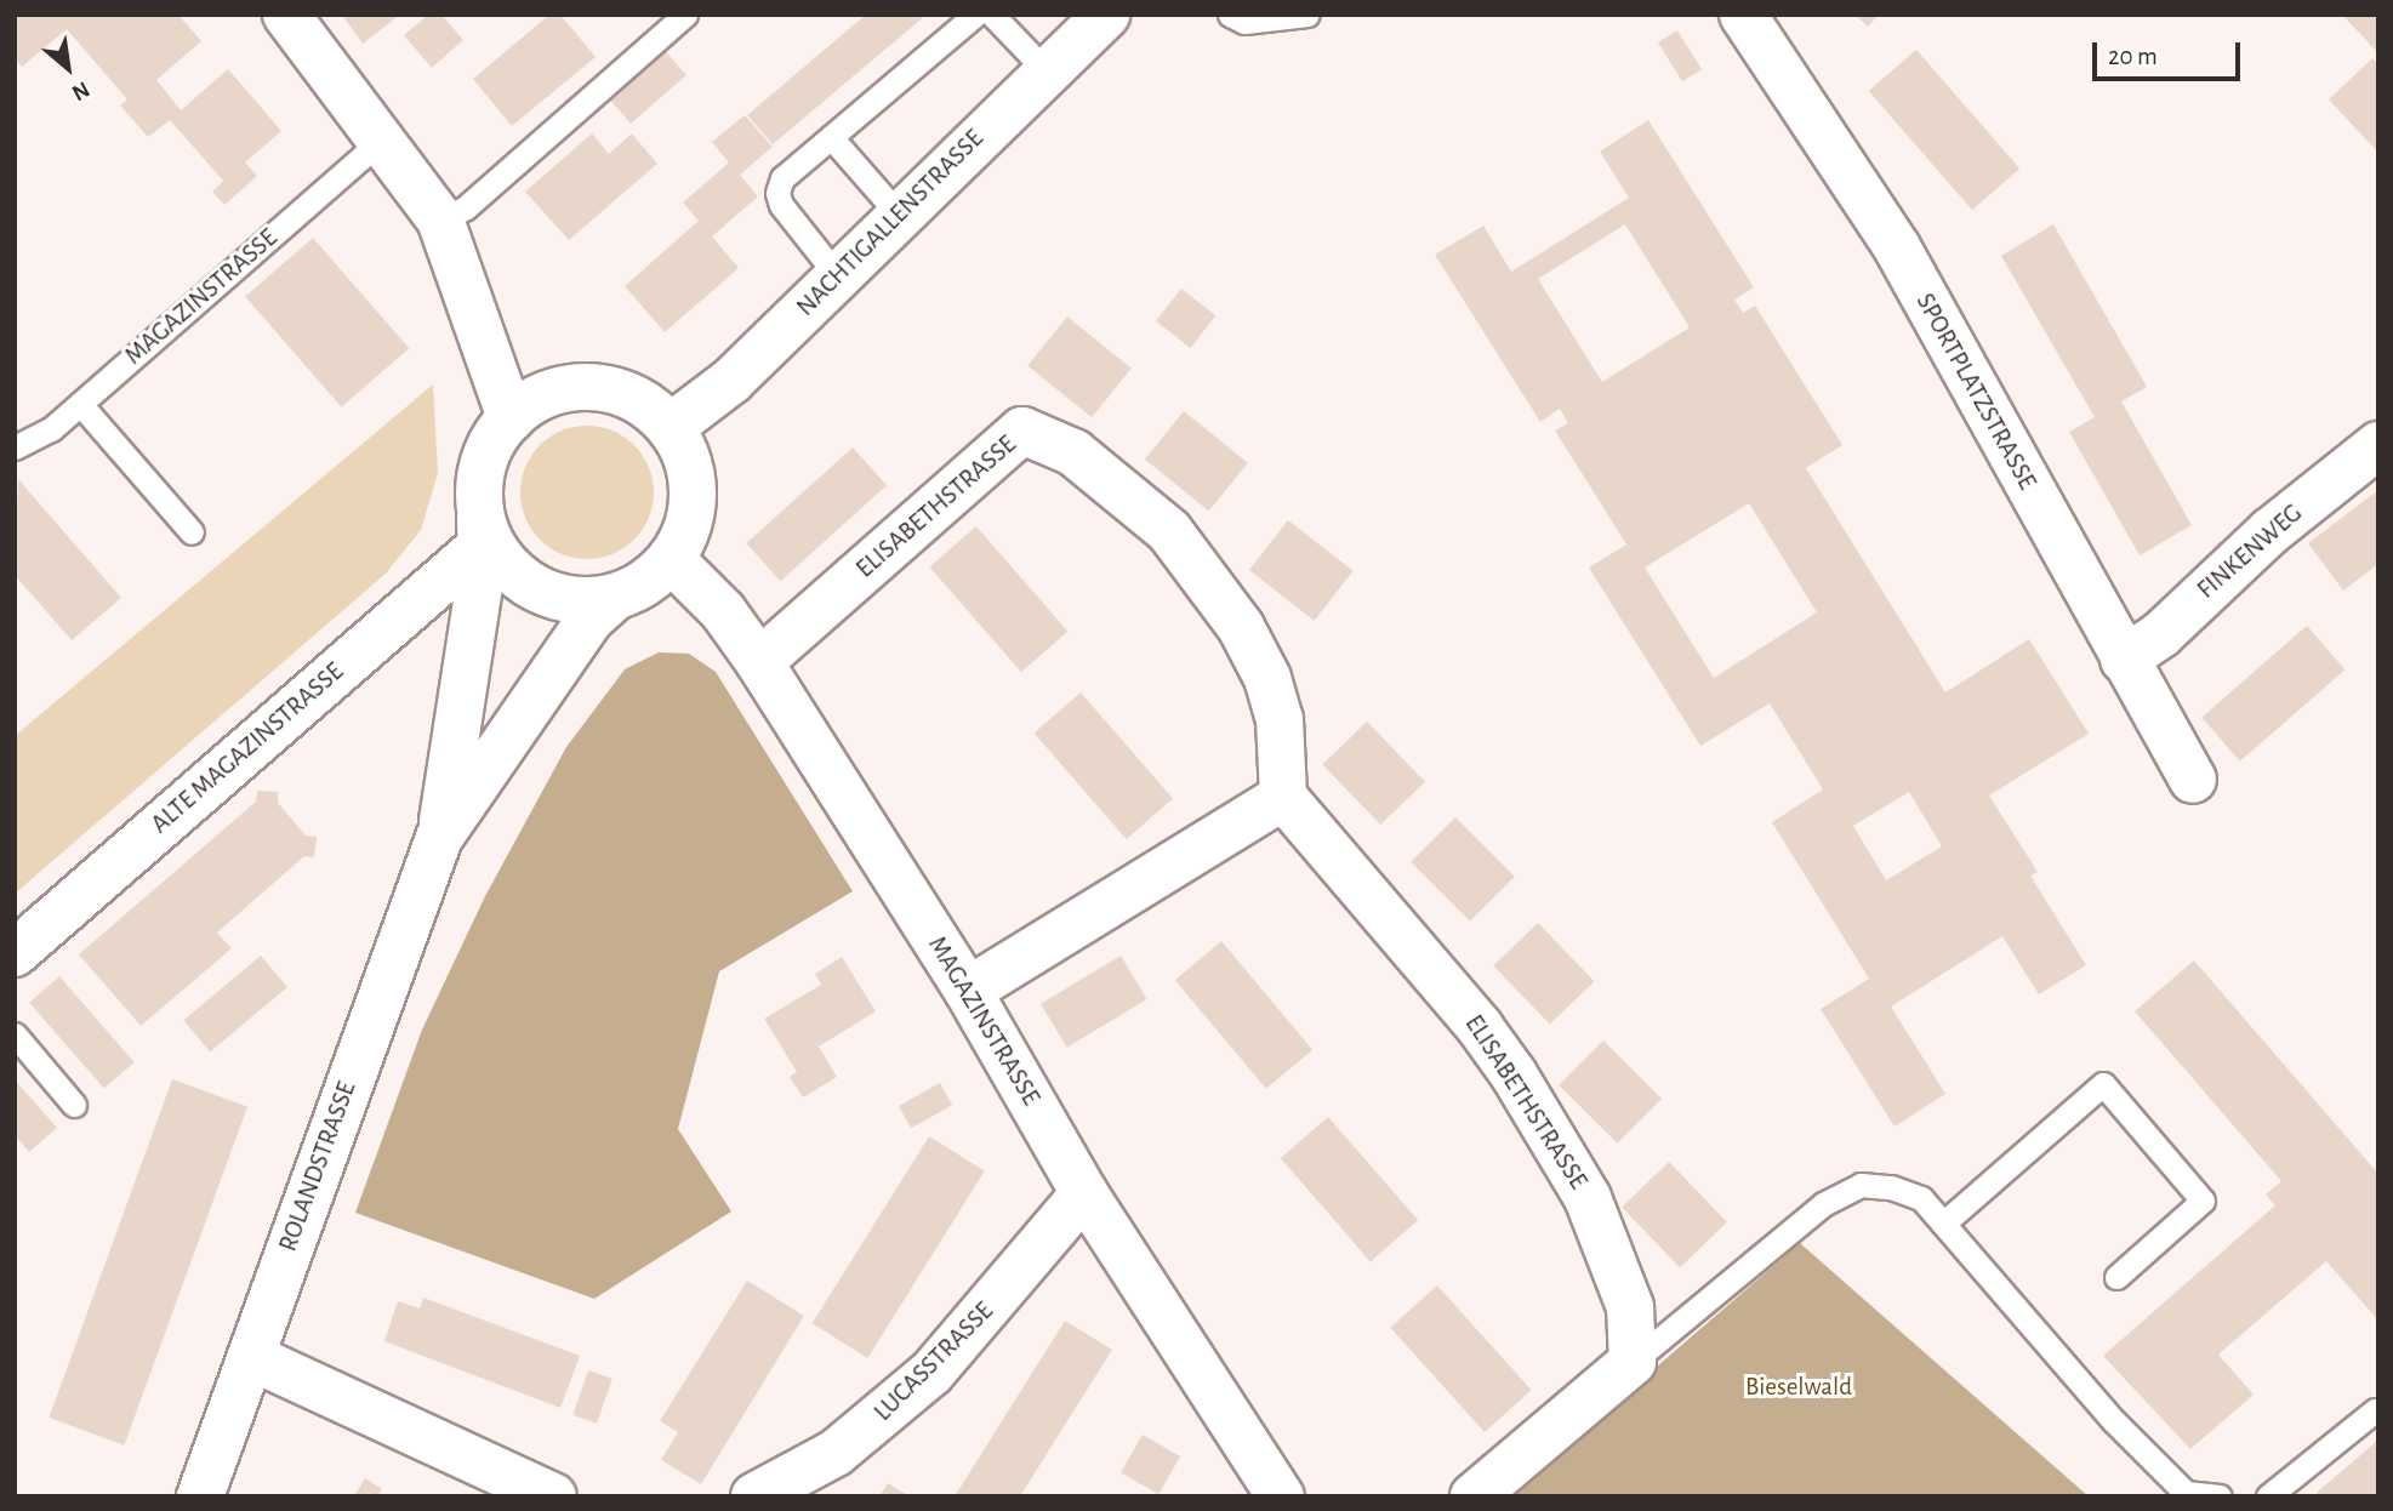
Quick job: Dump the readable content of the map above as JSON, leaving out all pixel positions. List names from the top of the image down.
{
  "streets": {
    "street": [
      "NACHTIGALLENSTRASSE",
      "MAGAZINSTRASSE",
      "SPORTPLATZSTRASSE",
      "ELISABETHSTRASSE",
      "FINKENWEG",
      "ALTE MAGAZINSTRASSE",
      "ROLANDSTRASSE",
      "LUCASSTRASSE"
    ]
  },
  "crossings": [
    ["NACHTIGALLENSTRASSE", "MAGAZINSTRASSE"],
    ["NACHTIGALLENSTRASSE", "ALTE MAGAZINSTRASSE"],
    ["NACHTIGALLENSTRASSE", "ROLANDSTRASSE"],
    ["MAGAZINSTRASSE", "ELISABETHSTRASSE"],
    ["MAGAZINSTRASSE", "ALTE MAGAZINSTRASSE"],
    ["MAGAZINSTRASSE", "ROLANDSTRASSE"],
    ["MAGAZINSTRASSE", "LUCASSTRASSE"],
    ["SPORTPLATZSTRASSE", "FINKENWEG"],
    ["ALTE MAGAZINSTRASSE", "ROLANDSTRASSE"]
  ],
  "parks": ["Bieselwald"],
  "scale_bar": "20 m",
  "north": "bottom right"
}
